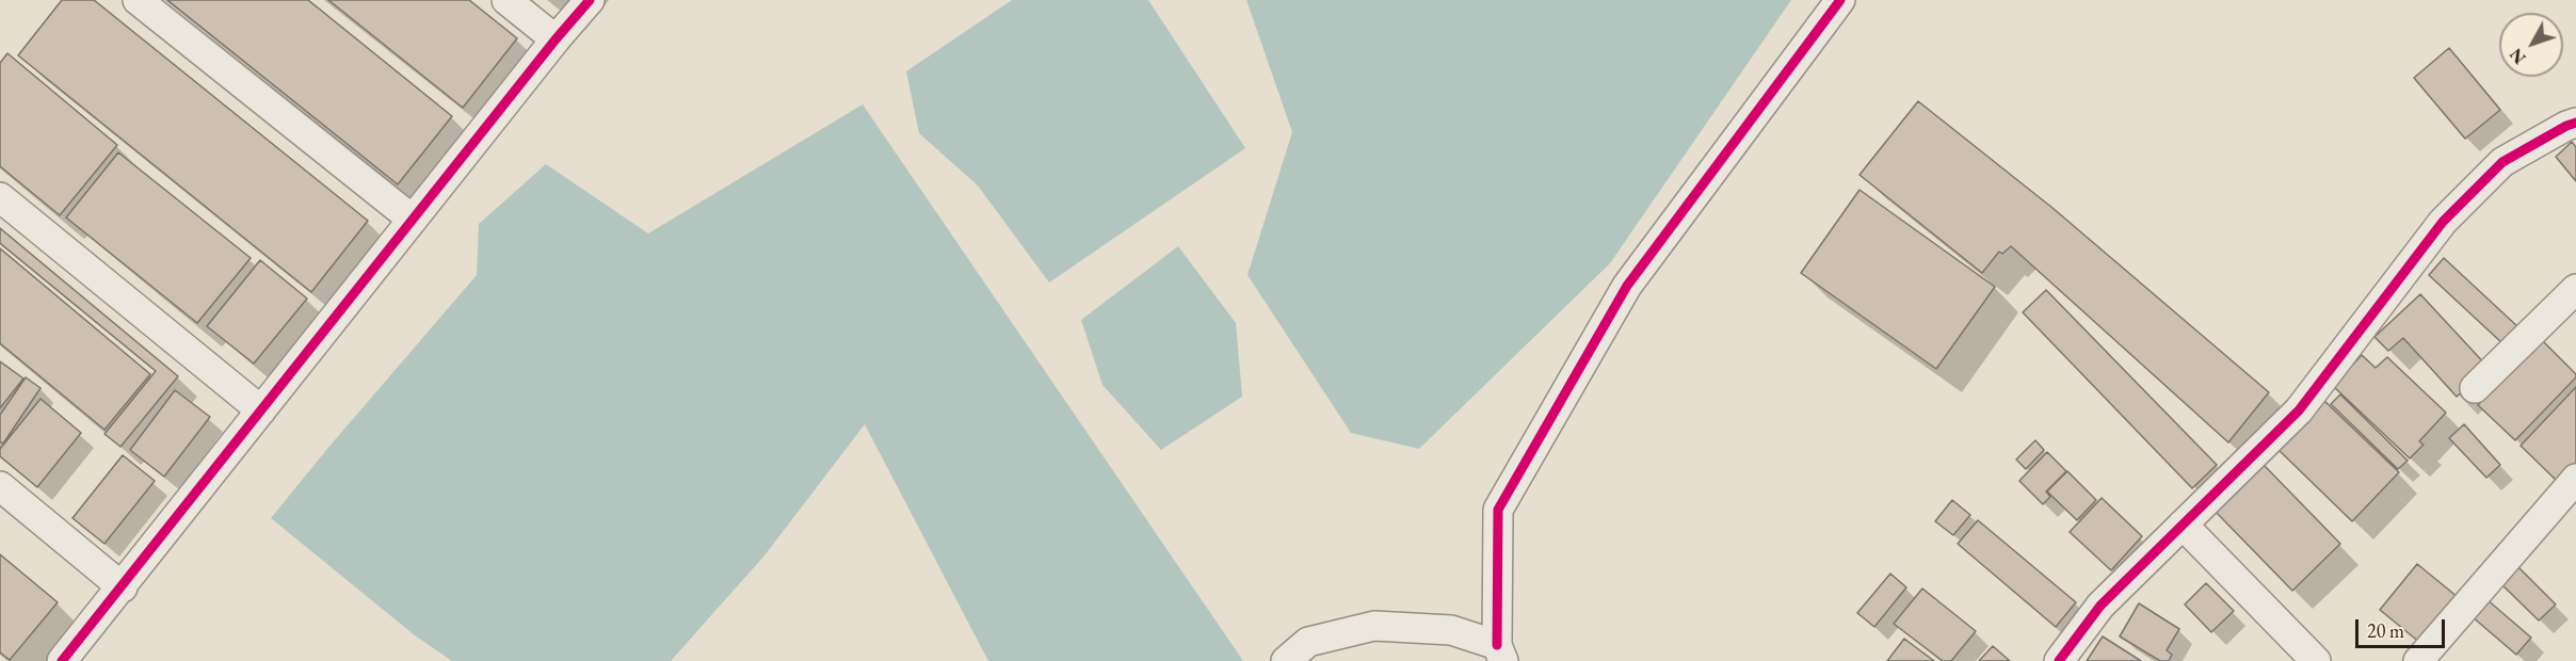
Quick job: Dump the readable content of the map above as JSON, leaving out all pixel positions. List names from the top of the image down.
{
  "scale_bar": "20 m",
  "north": "bottom left"
}
